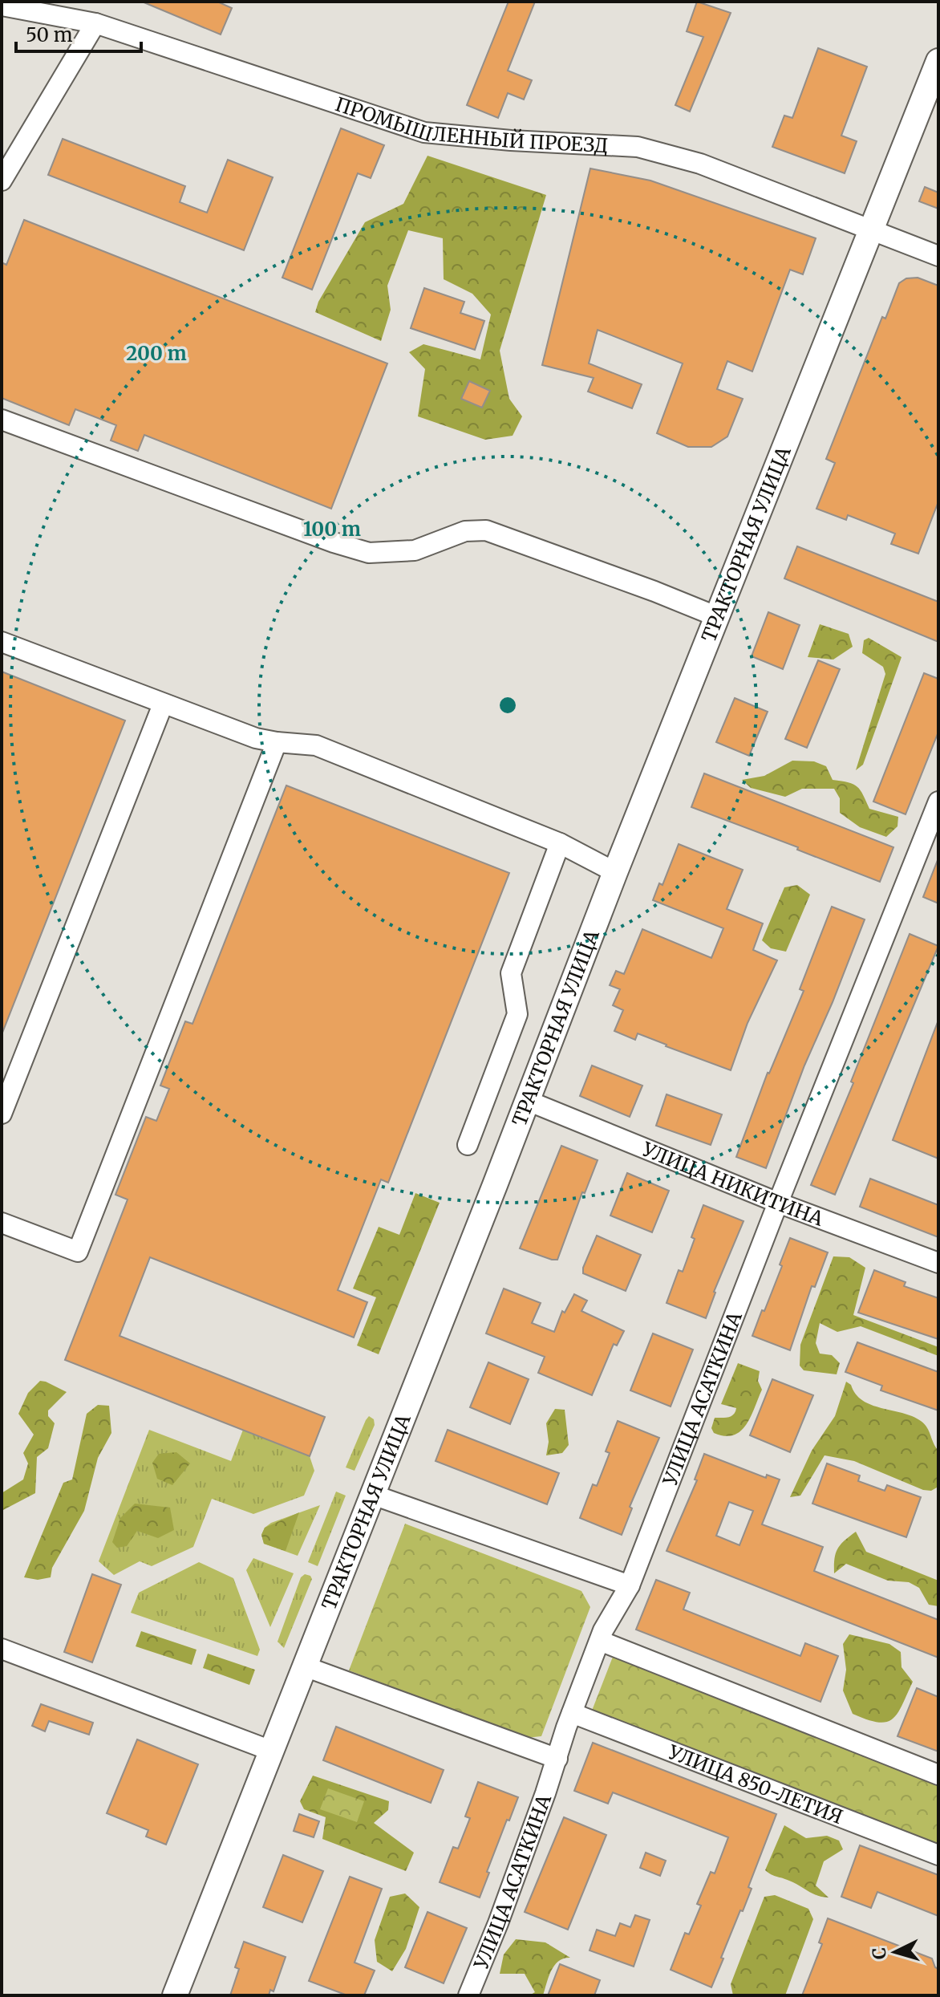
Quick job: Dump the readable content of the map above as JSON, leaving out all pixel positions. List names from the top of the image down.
{
  "streets": {
    "main road": ["ТРАКТОРНАЯ УЛИЦА"],
    "street": [
      "ПРОМЫШЛЕННЫЙ ПРОЕЗД",
      "УЛИЦА НИКИТИНА",
      "УЛИЦА АСАТКИНА",
      "УЛИЦА 850-ЛЕТИЯ"
    ]
  },
  "crossings": [
    ["ПРОМЫШЛЕННЫЙ ПРОЕЗД", "ТРАКТОРНАЯ УЛИЦА"],
    ["ТРАКТОРНАЯ УЛИЦА", "УЛИЦА НИКИТИНА"],
    ["УЛИЦА НИКИТИНА", "УЛИЦА АСАТКИНА"],
    ["УЛИЦА АСАТКИНА", "УЛИЦА 850-ЛЕТИЯ"]
  ],
  "scale_bar": "50 m",
  "north": "left",
  "rings": ["200 m", "100 m"]
}
